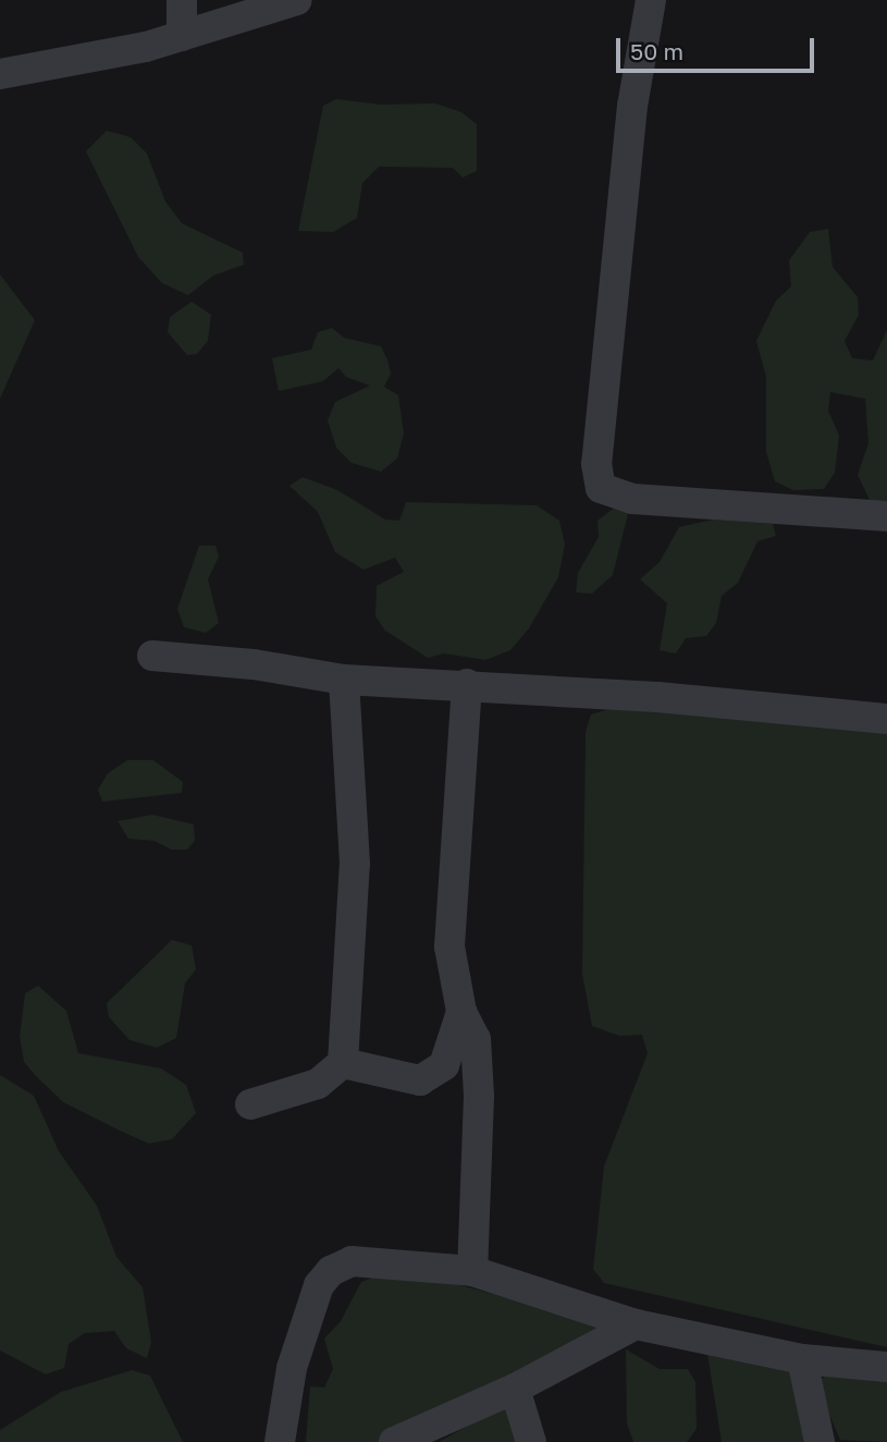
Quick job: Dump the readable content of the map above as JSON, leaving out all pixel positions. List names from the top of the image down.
{
  "scale_bar": "50 m"
}
